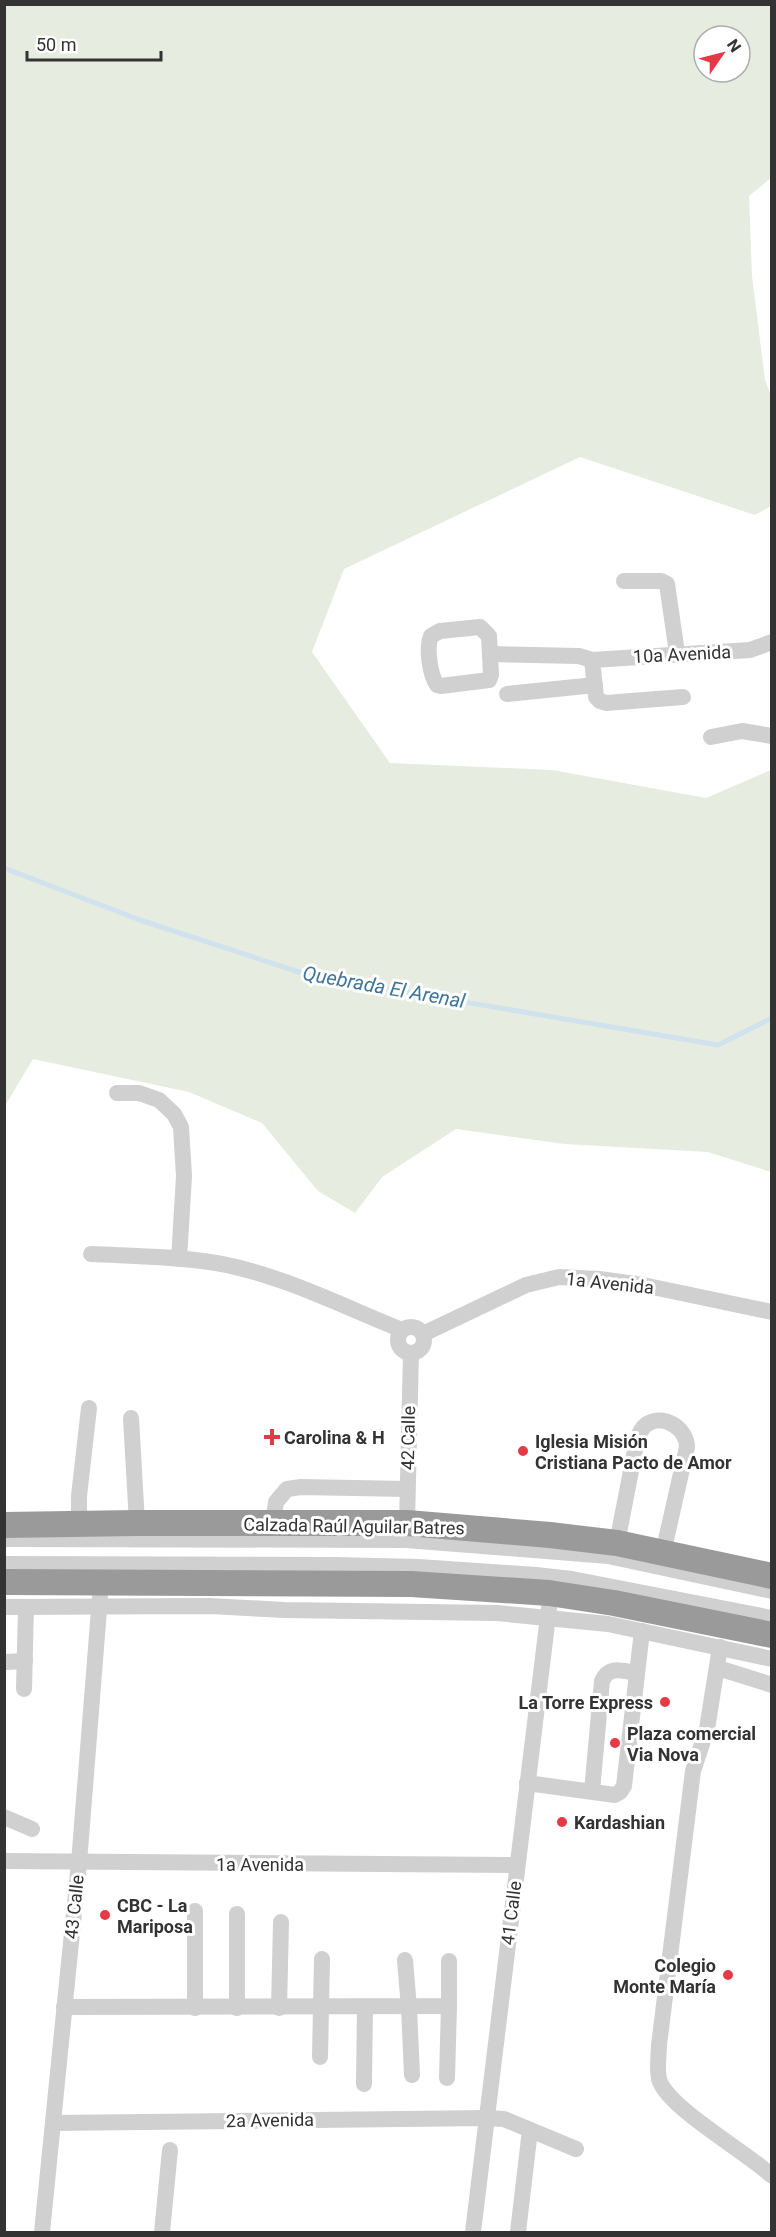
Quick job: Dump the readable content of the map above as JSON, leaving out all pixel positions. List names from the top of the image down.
{
  "streets": {
    "highway": ["Calzada Raúl Aguilar Batres"],
    "street": [
      "10a Avenida",
      "1a Avenida",
      "42 Calle",
      "43 Calle",
      "41 Calle",
      "2a Avenida"
    ]
  },
  "crossings": [
    ["1a Avenida", "42 Calle"],
    ["1a Avenida", "43 Calle"],
    ["1a Avenida", "41 Calle"],
    ["42 Calle", "Calzada Raúl Aguilar Batres"],
    ["43 Calle", "2a Avenida"],
    ["41 Calle", "2a Avenida"]
  ],
  "water": ["Quebrada El Arenal"],
  "places": {
    "health": ["Carolina & H"],
    "other": [
      "Iglesia Misión Cristiana Pacto de Amor",
      "La Torre Express",
      "Plaza comercial Via Nova",
      "Kardashian",
      "CBC - La Mariposa",
      "Colegio Monte María"
    ]
  },
  "scale_bar": "50 m",
  "north": "top right"
}
